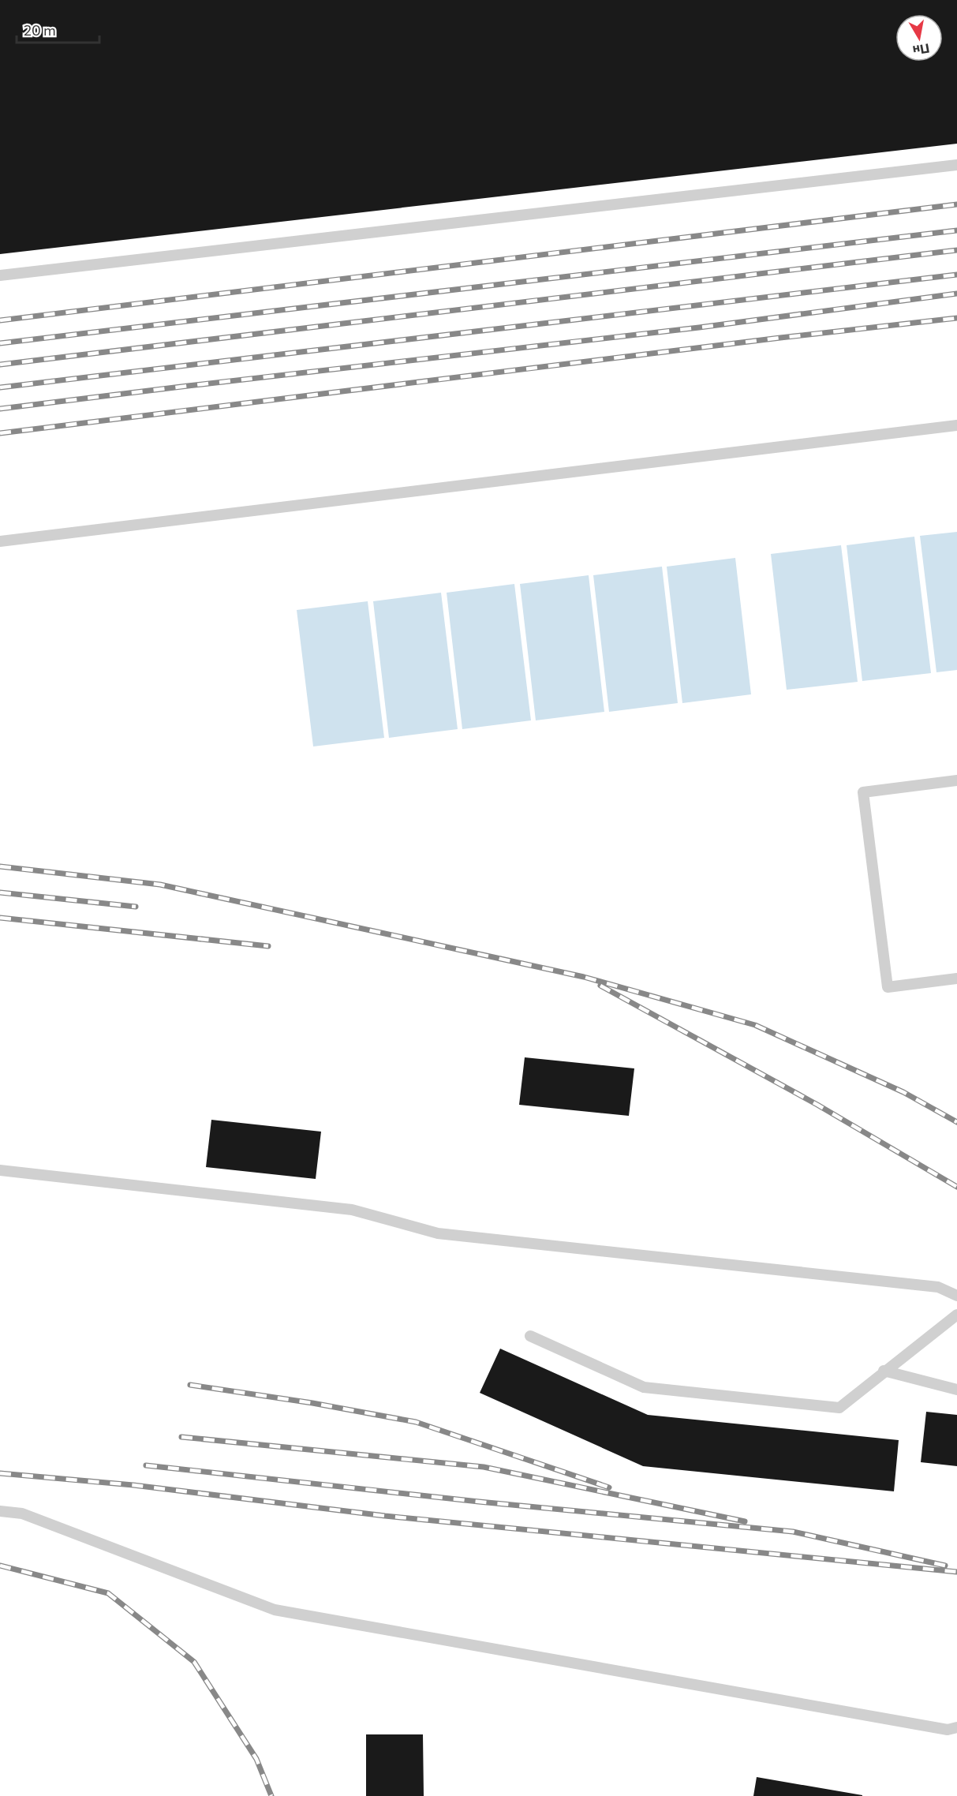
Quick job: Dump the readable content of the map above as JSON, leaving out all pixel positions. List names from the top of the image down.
{
  "scale_bar": "20 m",
  "north": "bottom"
}
